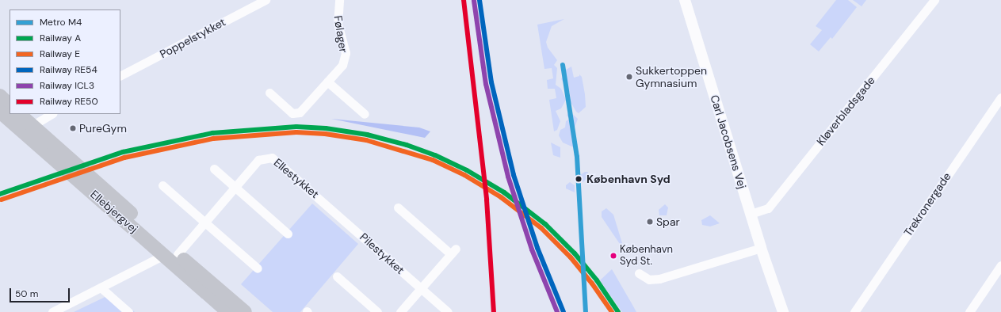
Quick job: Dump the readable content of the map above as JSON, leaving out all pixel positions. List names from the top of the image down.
{
  "streets": {
    "main road": ["Ellebjergvej"],
    "street": [
      "Følager",
      "Poppelstykket",
      "Kløverbladsgade",
      "Carl Jacobsens Vej",
      "Ellestykket",
      "Trekronergade",
      "Pilestykket"
    ]
  },
  "crossings": [
    ["Kløverbladsgade", "Carl Jacobsens Vej"],
    ["Ellestykket", "Ellebjergvej"],
    ["Ellestykket", "Pilestykket"]
  ],
  "places": [
    "Sukkertoppen Gymnasium",
    "PureGym",
    "København Syd",
    "Spar",
    "København Syd St."
  ],
  "lines": [
    "rail line RE54",
    "rail line RE50",
    "rail line ICL3",
    "metro line M4",
    "rail line A",
    "rail line E"
  ],
  "legend": [
    "Metro M4",
    "Railway A",
    "Railway E",
    "Railway RE54",
    "Railway ICL3",
    "Railway RE50"
  ],
  "scale_bar": "50 m"
}
